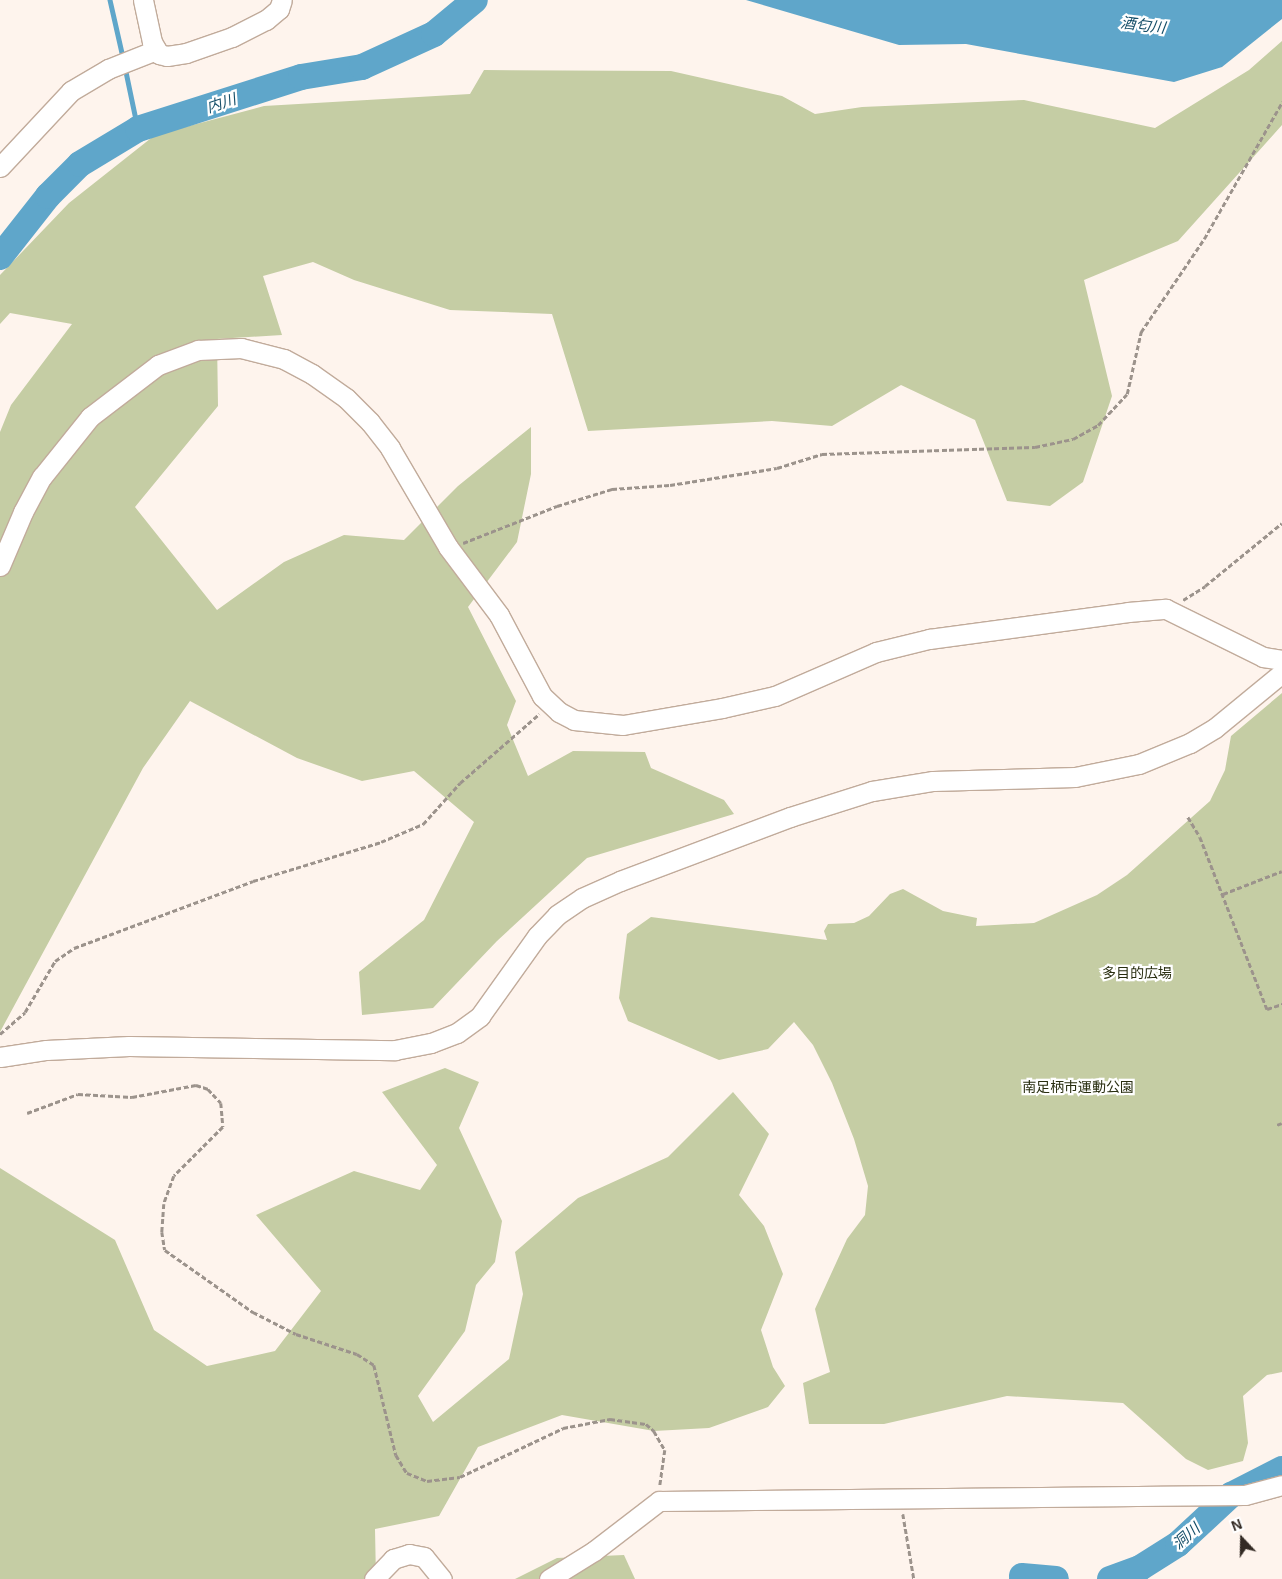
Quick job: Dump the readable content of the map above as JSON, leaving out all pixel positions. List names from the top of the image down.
{
  "water": ["酒匂川", "内川", "洞川"],
  "parks": ["多目的広場", "南足柄市運動公園"],
  "north": "top"
}
